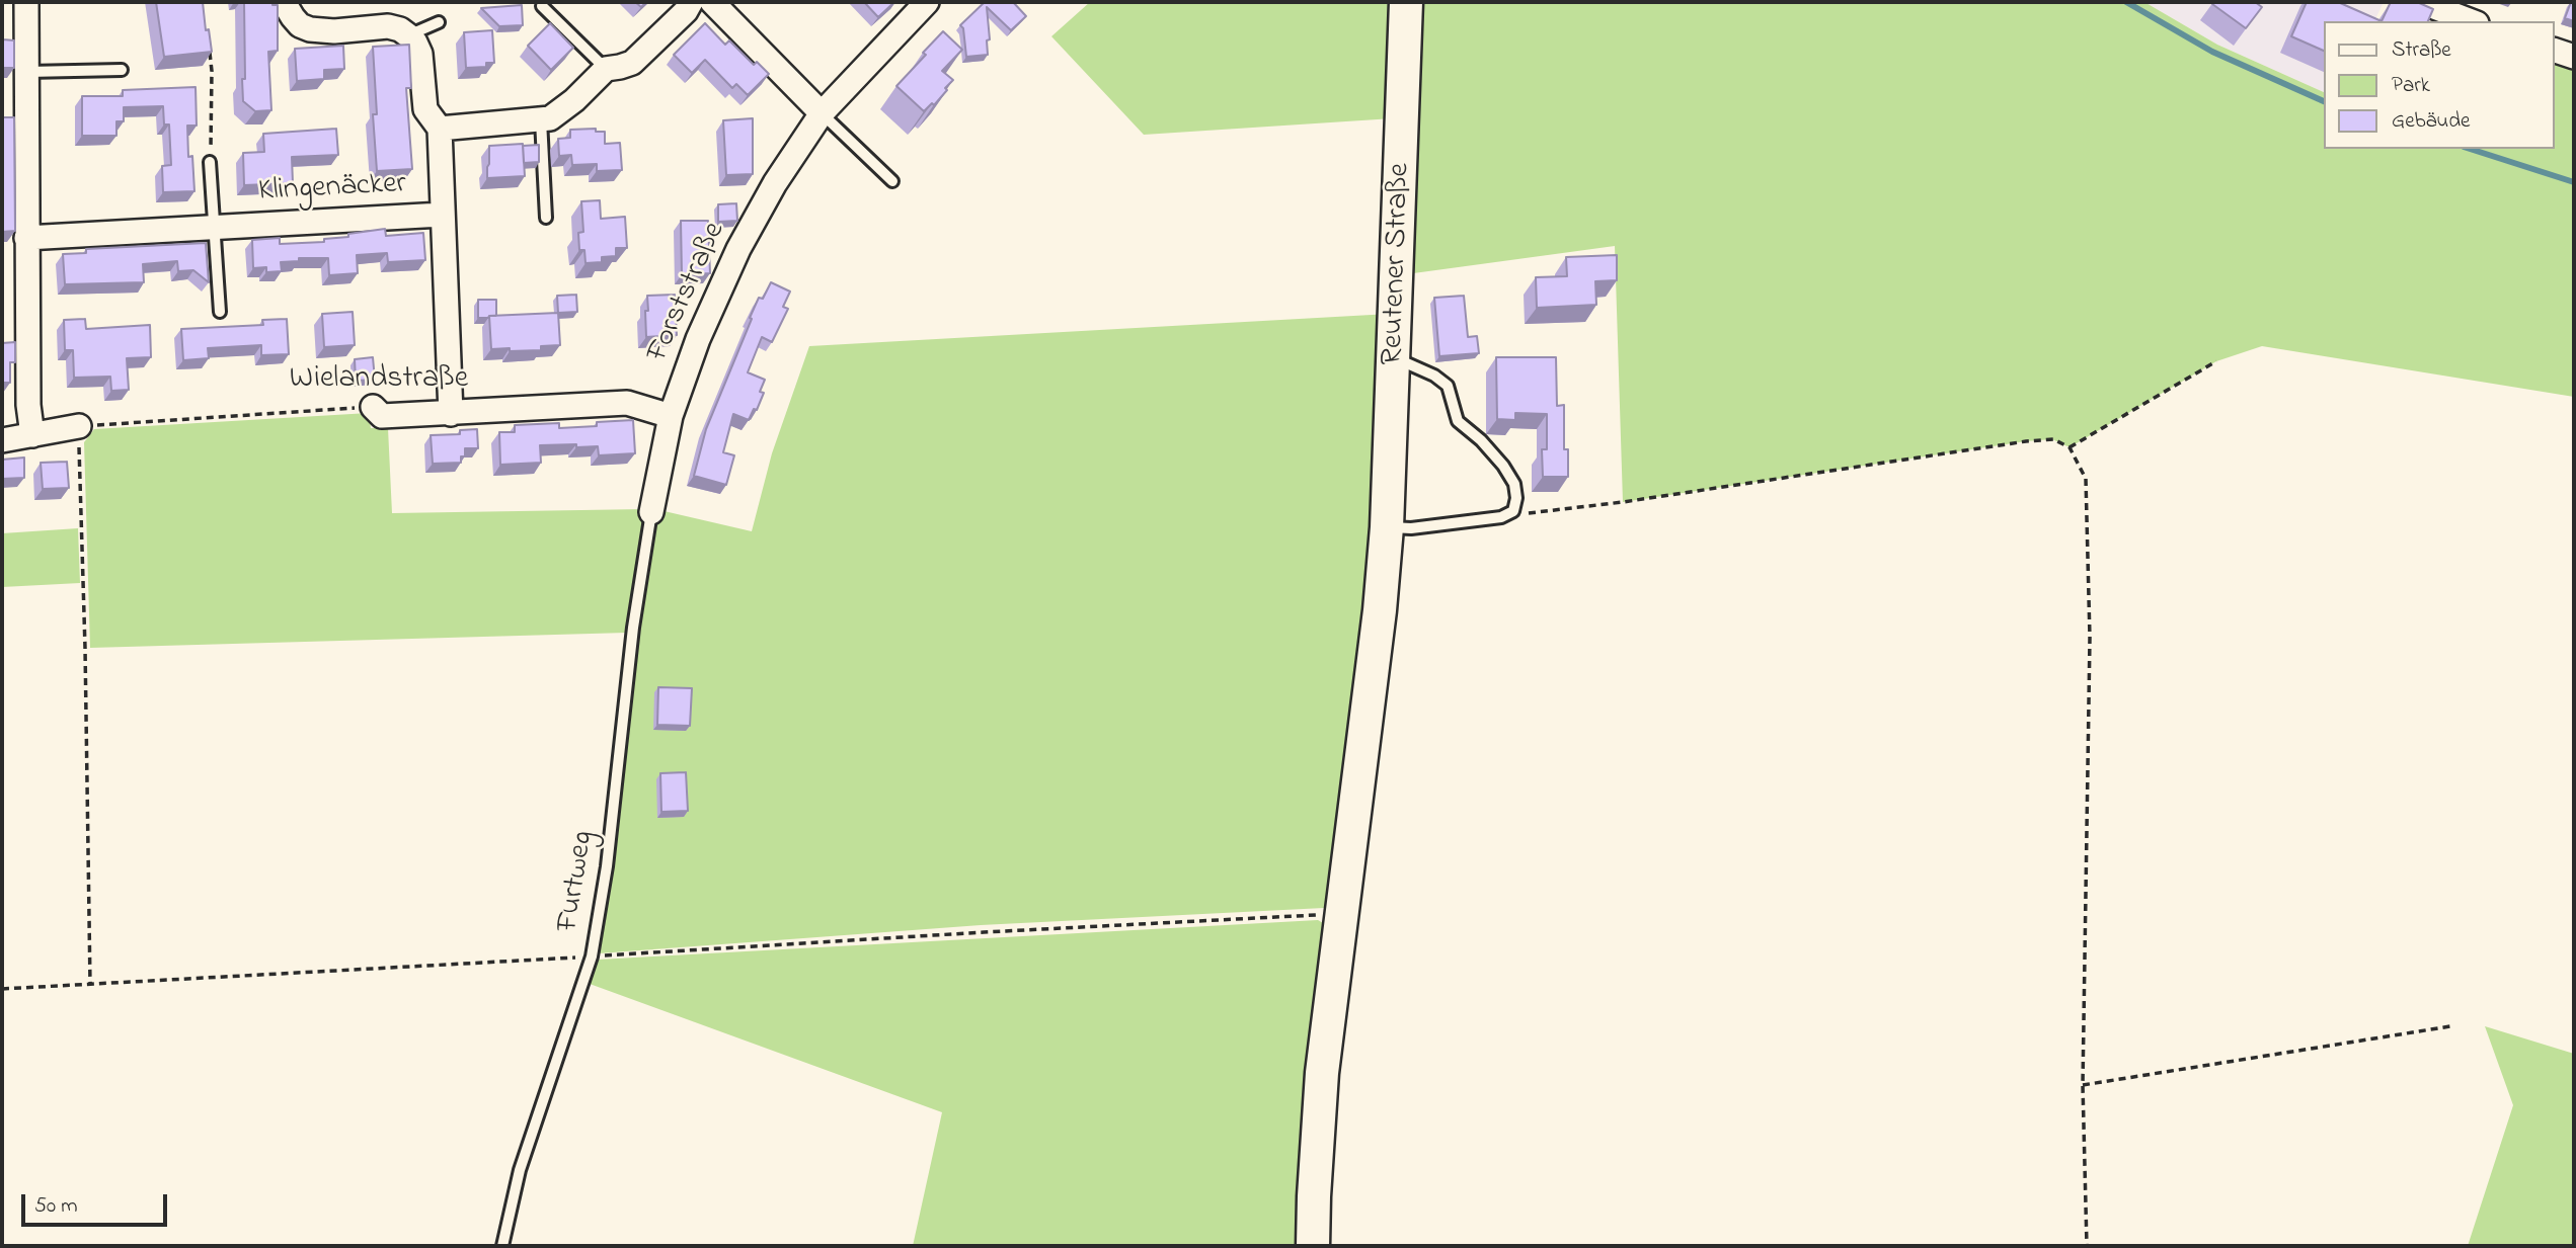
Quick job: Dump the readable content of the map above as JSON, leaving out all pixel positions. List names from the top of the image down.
{
  "streets": {
    "street": [
      "Klingenäcker",
      "Reutener Straße",
      "Forststraße",
      "Wielandstraße"
    ],
    "lane": ["Furtweg"]
  },
  "crossings": [
    ["Klingenäcker", "Wielandstraße"],
    ["Forststraße", "Wielandstraße"],
    ["Forststraße", "Furtweg"]
  ],
  "legend": ["Straße", "Park", "Gebäude"],
  "scale_bar": "50 m"
}
